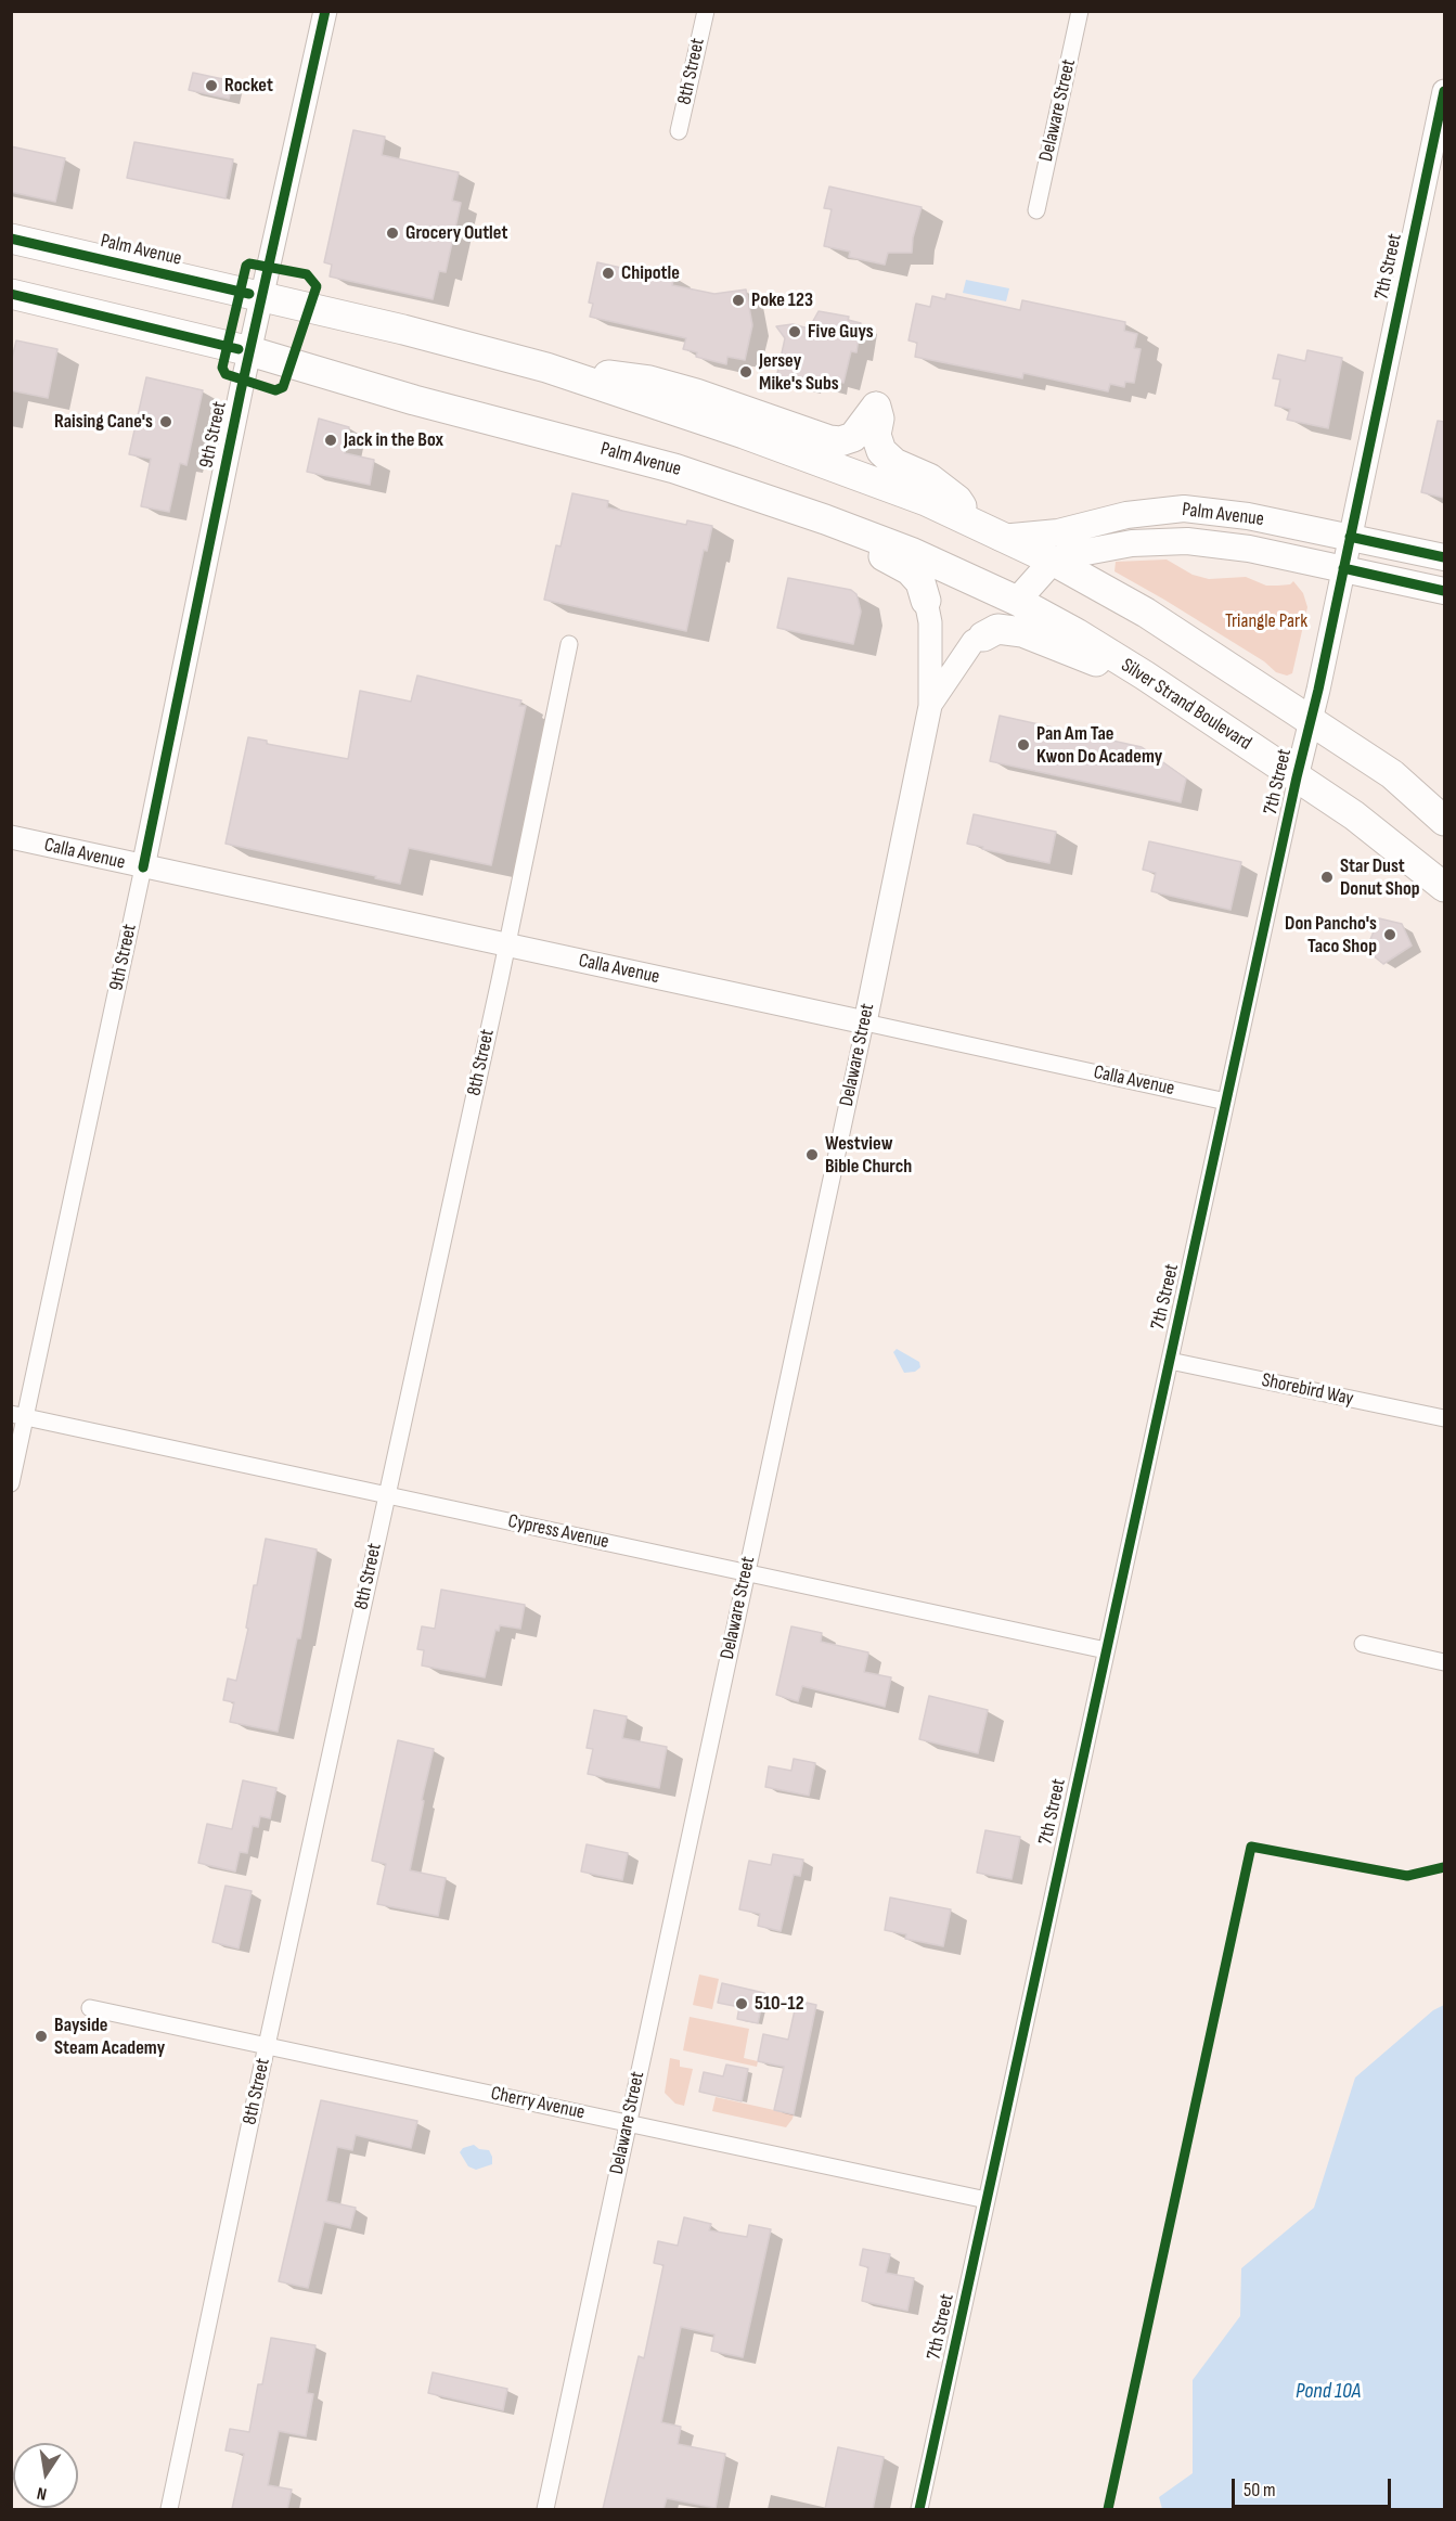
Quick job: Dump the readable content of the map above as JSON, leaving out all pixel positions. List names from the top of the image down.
{
  "streets": {
    "highway": ["Palm Avenue", "Silver Strand Boulevard"],
    "street": [
      "8th Street",
      "Delaware Street",
      "7th Street",
      "9th Street",
      "Calla Avenue",
      "Shorebird Way",
      "Cypress Avenue",
      "Cherry Avenue"
    ]
  },
  "crossings": [
    ["8th Street", "Calla Avenue"],
    ["8th Street", "Cypress Avenue"],
    ["8th Street", "Cherry Avenue"],
    ["Delaware Street", "Calla Avenue"],
    ["Delaware Street", "Cypress Avenue"],
    ["Delaware Street", "Cherry Avenue"],
    ["Palm Avenue", "7th Street"],
    ["Palm Avenue", "9th Street"],
    ["Palm Avenue", "Silver Strand Boulevard"],
    ["7th Street", "Silver Strand Boulevard"],
    ["7th Street", "Calla Avenue"],
    ["7th Street", "Shorebird Way"],
    ["7th Street", "Cypress Avenue"],
    ["7th Street", "Cherry Avenue"],
    ["9th Street", "Calla Avenue"],
    ["9th Street", "Cypress Avenue"]
  ],
  "water": ["Pond 10A"],
  "parks": ["Triangle Park"],
  "places": [
    "Rocket",
    "Grocery Outlet",
    "Chipotle",
    "Poke 123",
    "Five Guys",
    "Jersey Mike's Subs",
    "Raising Cane's",
    "Jack in the Box",
    "Pan Am Tae Kwon Do Academy",
    "Star Dust Donut Shop",
    "Don Pancho's Taco Shop",
    "Westview Bible Church",
    "510-12",
    "Bayside Steam Academy"
  ],
  "scale_bar": "50 m",
  "north": "bottom"
}
